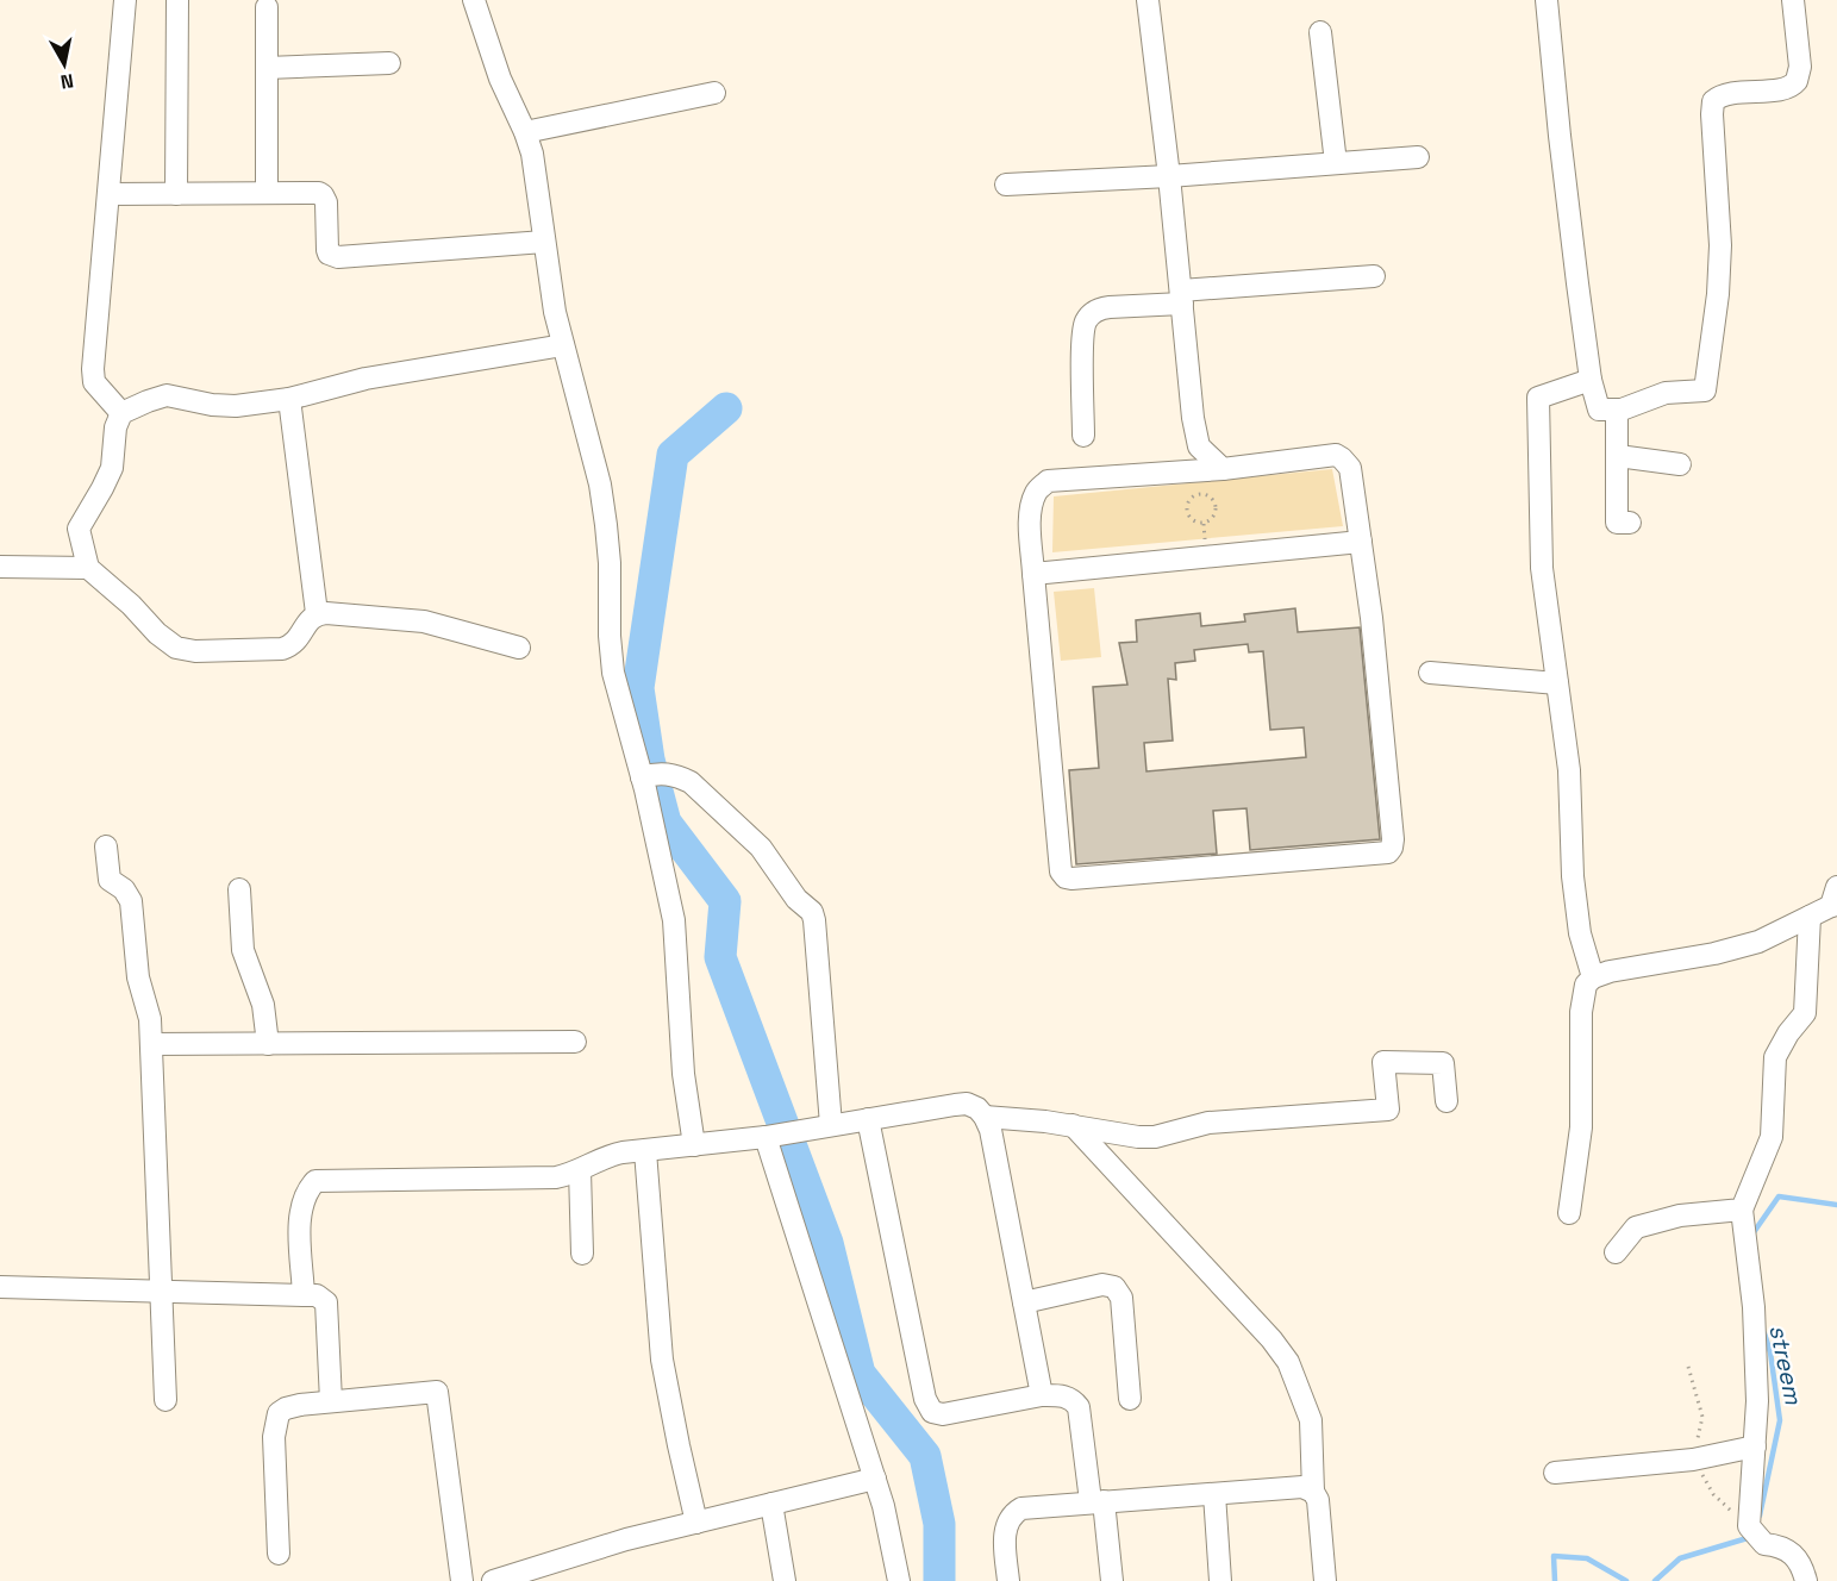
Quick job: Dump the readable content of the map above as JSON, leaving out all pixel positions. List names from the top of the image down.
{
  "water": ["streem"],
  "north": "bottom"
}
